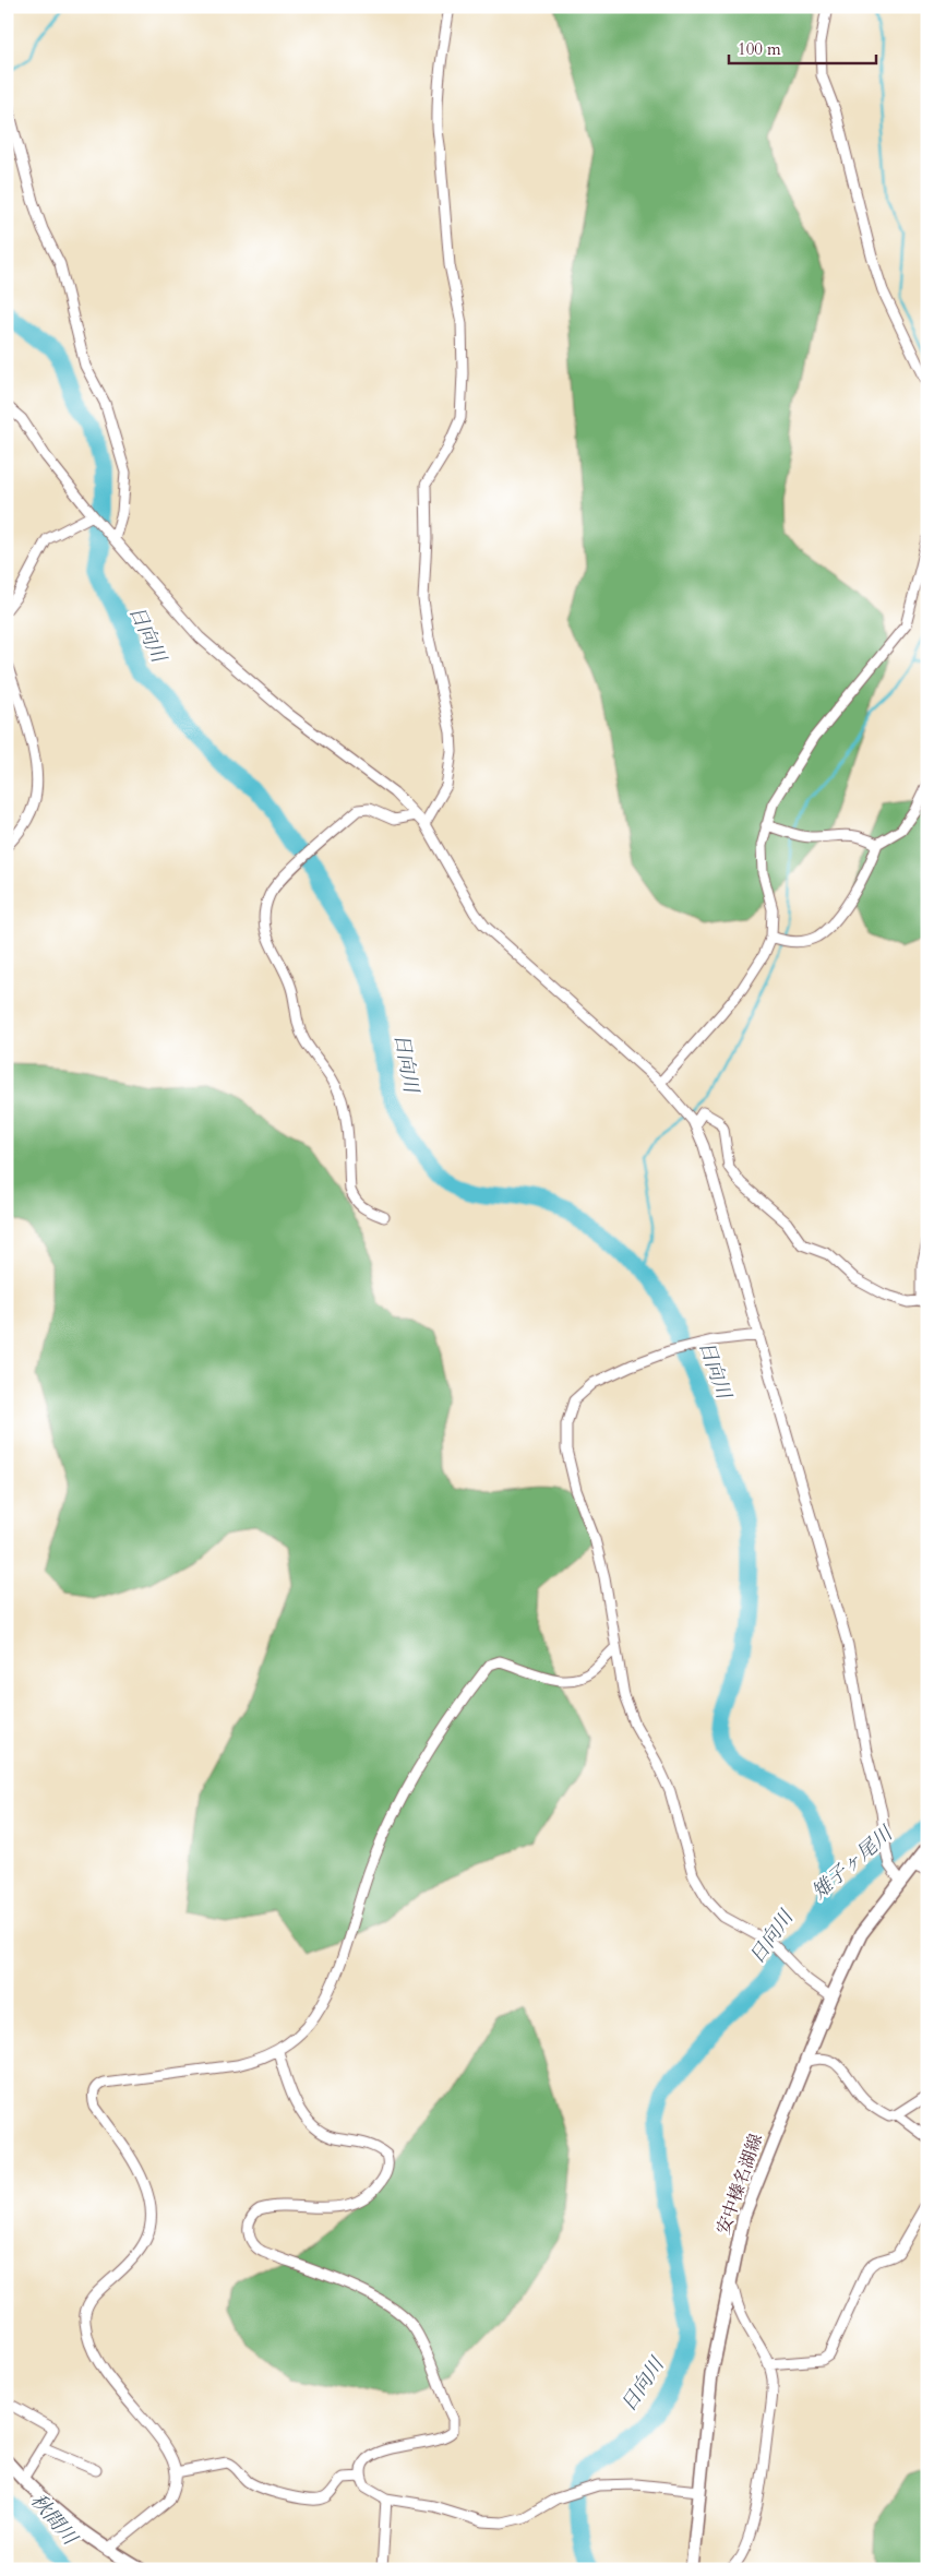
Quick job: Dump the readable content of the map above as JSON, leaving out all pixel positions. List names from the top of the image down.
{
  "streets": {
    "main road": ["安中榛名湖線"]
  },
  "water": ["日向川", "雉子ヶ尾川", "秋間川"],
  "scale_bar": "100 m"
}
